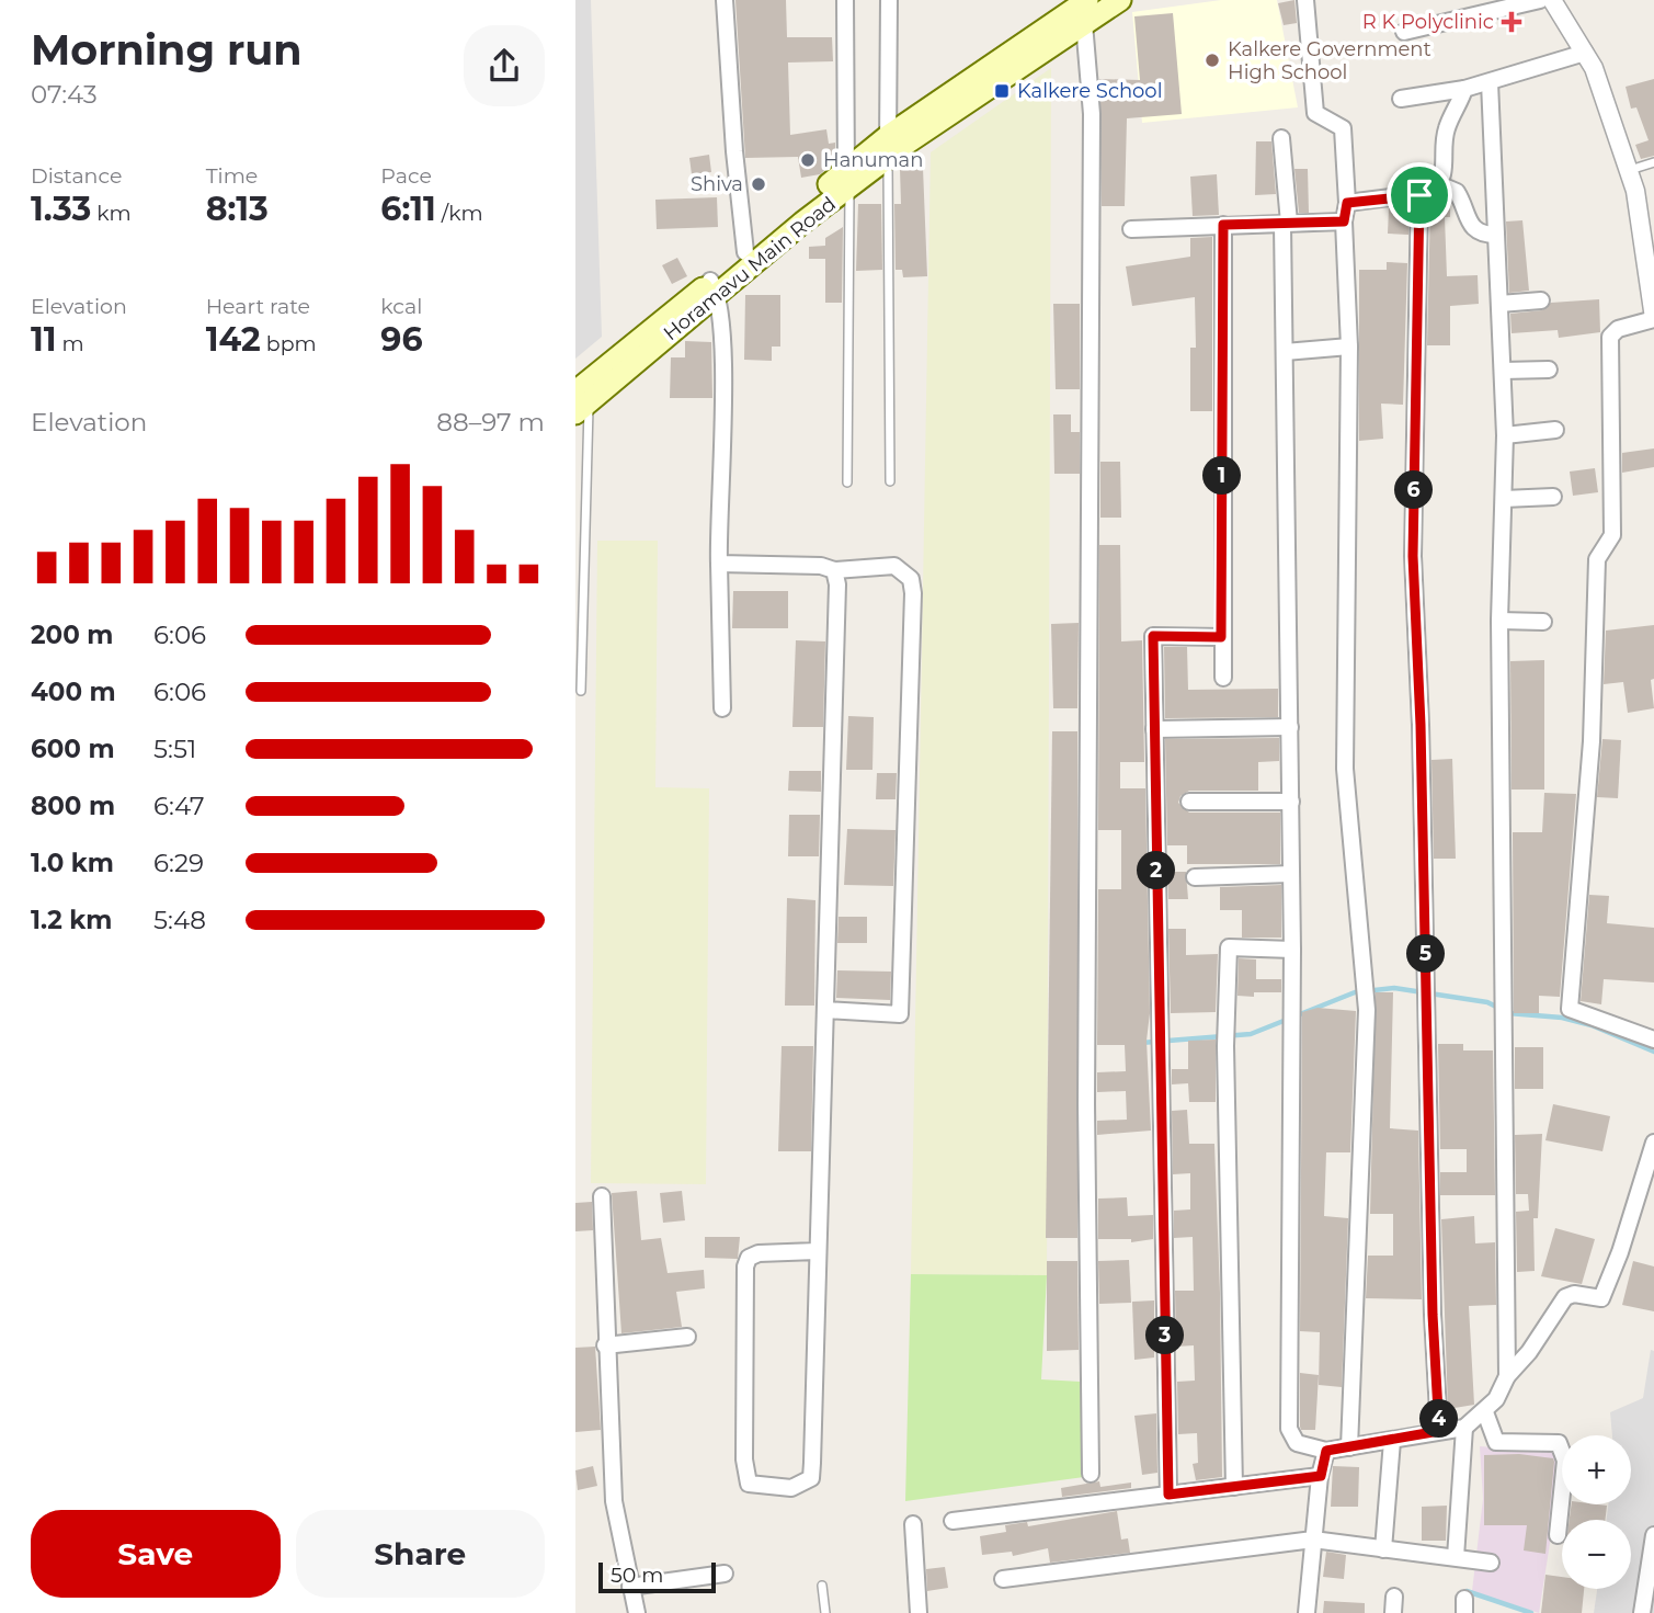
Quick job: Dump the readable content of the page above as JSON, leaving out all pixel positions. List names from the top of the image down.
{
  "streets": {
    "main road": ["Horamavu Main Road"]
  },
  "places": {
    "health": ["R K Polyclinic"],
    "other": ["Kalkere Government High School", "Hanuman", "Shiva"],
    "transit": ["Kalkere School"]
  },
  "scale_bar": "50 m",
  "page": {
    "heading": ["Morning run", "07:43"],
    "stats": [
      ["Distance", "1.33 km"],
      ["Time", "8:13"],
      ["Pace", "6:11 /km"],
      ["Elevation", "11 m"],
      ["Heart rate", "142 bpm"],
      ["kcal", "96"]
    ],
    "chart": ["Elevation", "88–97 m"],
    "pins": [
      "1",
      "6",
      "2",
      "5",
      "3",
      "4"
    ],
    "list": [
      {
        "name": "200 m",
        "note": "6:06"
      },
      {
        "name": "400 m",
        "note": "6:06"
      },
      {
        "name": "600 m",
        "note": "5:51"
      },
      {
        "name": "800 m",
        "note": "6:47"
      },
      {
        "name": "1.0 km",
        "note": "6:29"
      },
      {
        "name": "1.2 km",
        "note": "5:48"
      }
    ],
    "map_buttons": ["+", "−"],
    "buttons": ["Save", "Share"],
    "scale": "50 m"
  }
}
